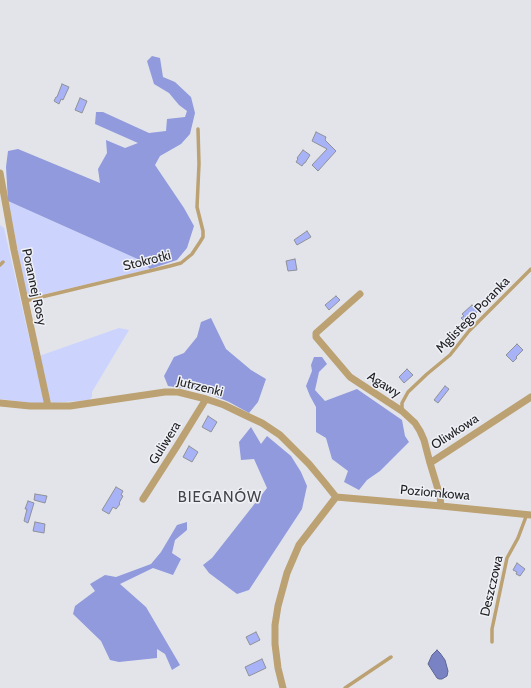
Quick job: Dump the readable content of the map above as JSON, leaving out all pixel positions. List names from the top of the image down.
{
  "streets": {
    "street": [
      "Porannej Rosy",
      "Agawy",
      "Jutrzenki",
      "Oliwkowa",
      "Guliwera",
      "Poziomkowa"
    ],
    "lane": ["Stokrotki", "Mglistego Poranka", "Deszczowa"]
  },
  "crossings": [
    ["Stokrotki", "Porannej Rosy"],
    ["Porannej Rosy", "Jutrzenki"],
    ["Mglistego Poranka", "Agawy"],
    ["Agawy", "Oliwkowa"],
    ["Jutrzenki", "Guliwera"],
    ["Jutrzenki", "Poziomkowa"],
    ["Oliwkowa", "Poziomkowa"],
    ["Poziomkowa", "Deszczowa"]
  ],
  "districts": ["BIEGANÓW"]
}
